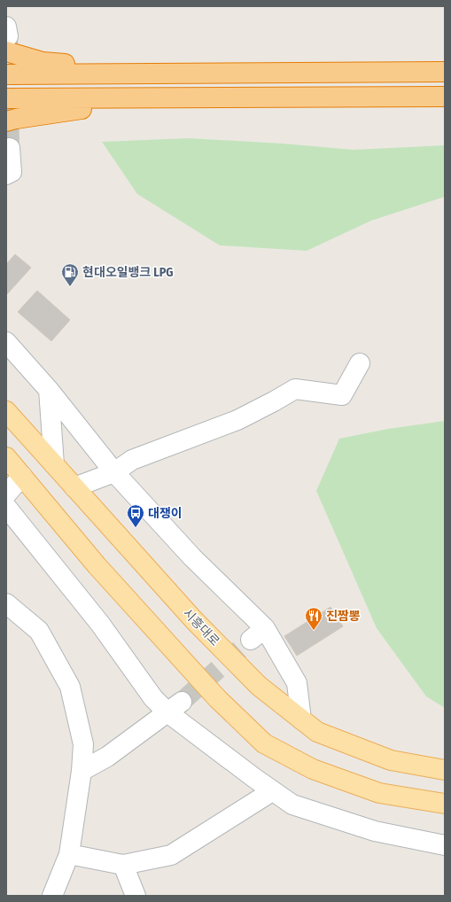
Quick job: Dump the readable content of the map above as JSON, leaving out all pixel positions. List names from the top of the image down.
{
  "streets": {
    "main road": ["시흥대로"]
  },
  "places": {
    "fuel station": ["현대오일뱅크 LPG"],
    "bus stop": ["대쟁이"],
    "restaurant": ["진짬뽕"]
  }
}
